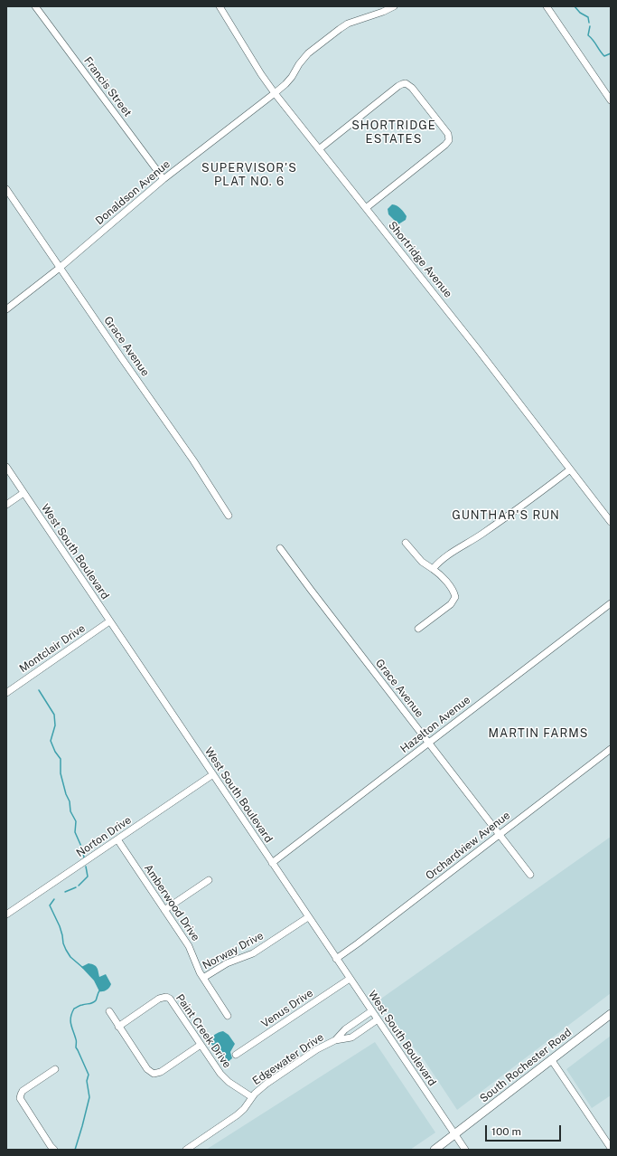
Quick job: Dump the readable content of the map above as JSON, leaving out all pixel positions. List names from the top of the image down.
{
  "streets": {
    "main road": ["South Rochester Road"],
    "street": [
      "Francis Street",
      "Donaldson Avenue",
      "Shortridge Avenue",
      "Grace Avenue",
      "West South Boulevard",
      "Montclair Drive",
      "Hazelton Avenue",
      "Norton Drive",
      "Orchardview Avenue",
      "Amberwood Drive",
      "Norway Drive",
      "Venus Drive",
      "Paint Creek Drive",
      "Edgewater Drive"
    ]
  },
  "crossings": [
    ["Francis Street", "Donaldson Avenue"],
    ["Donaldson Avenue", "Shortridge Avenue"],
    ["Donaldson Avenue", "Grace Avenue"],
    ["Grace Avenue", "Hazelton Avenue"],
    ["Grace Avenue", "Orchardview Avenue"],
    ["West South Boulevard", "Montclair Drive"],
    ["West South Boulevard", "Hazelton Avenue"],
    ["West South Boulevard", "Norton Drive"],
    ["West South Boulevard", "Orchardview Avenue"],
    ["West South Boulevard", "Norway Drive"],
    ["West South Boulevard", "Venus Drive"],
    ["West South Boulevard", "Edgewater Drive"],
    ["West South Boulevard", "South Rochester Road"],
    ["Norton Drive", "Amberwood Drive"],
    ["Amberwood Drive", "Norway Drive"],
    ["Paint Creek Drive", "Edgewater Drive"]
  ],
  "districts": [
    "SHORTRIDGE ESTATES",
    "SUPERVISOR'S PLAT NO. 6",
    "GUNTHAR'S RUN",
    "MARTIN FARMS"
  ],
  "scale_bar": "100 m"
}
